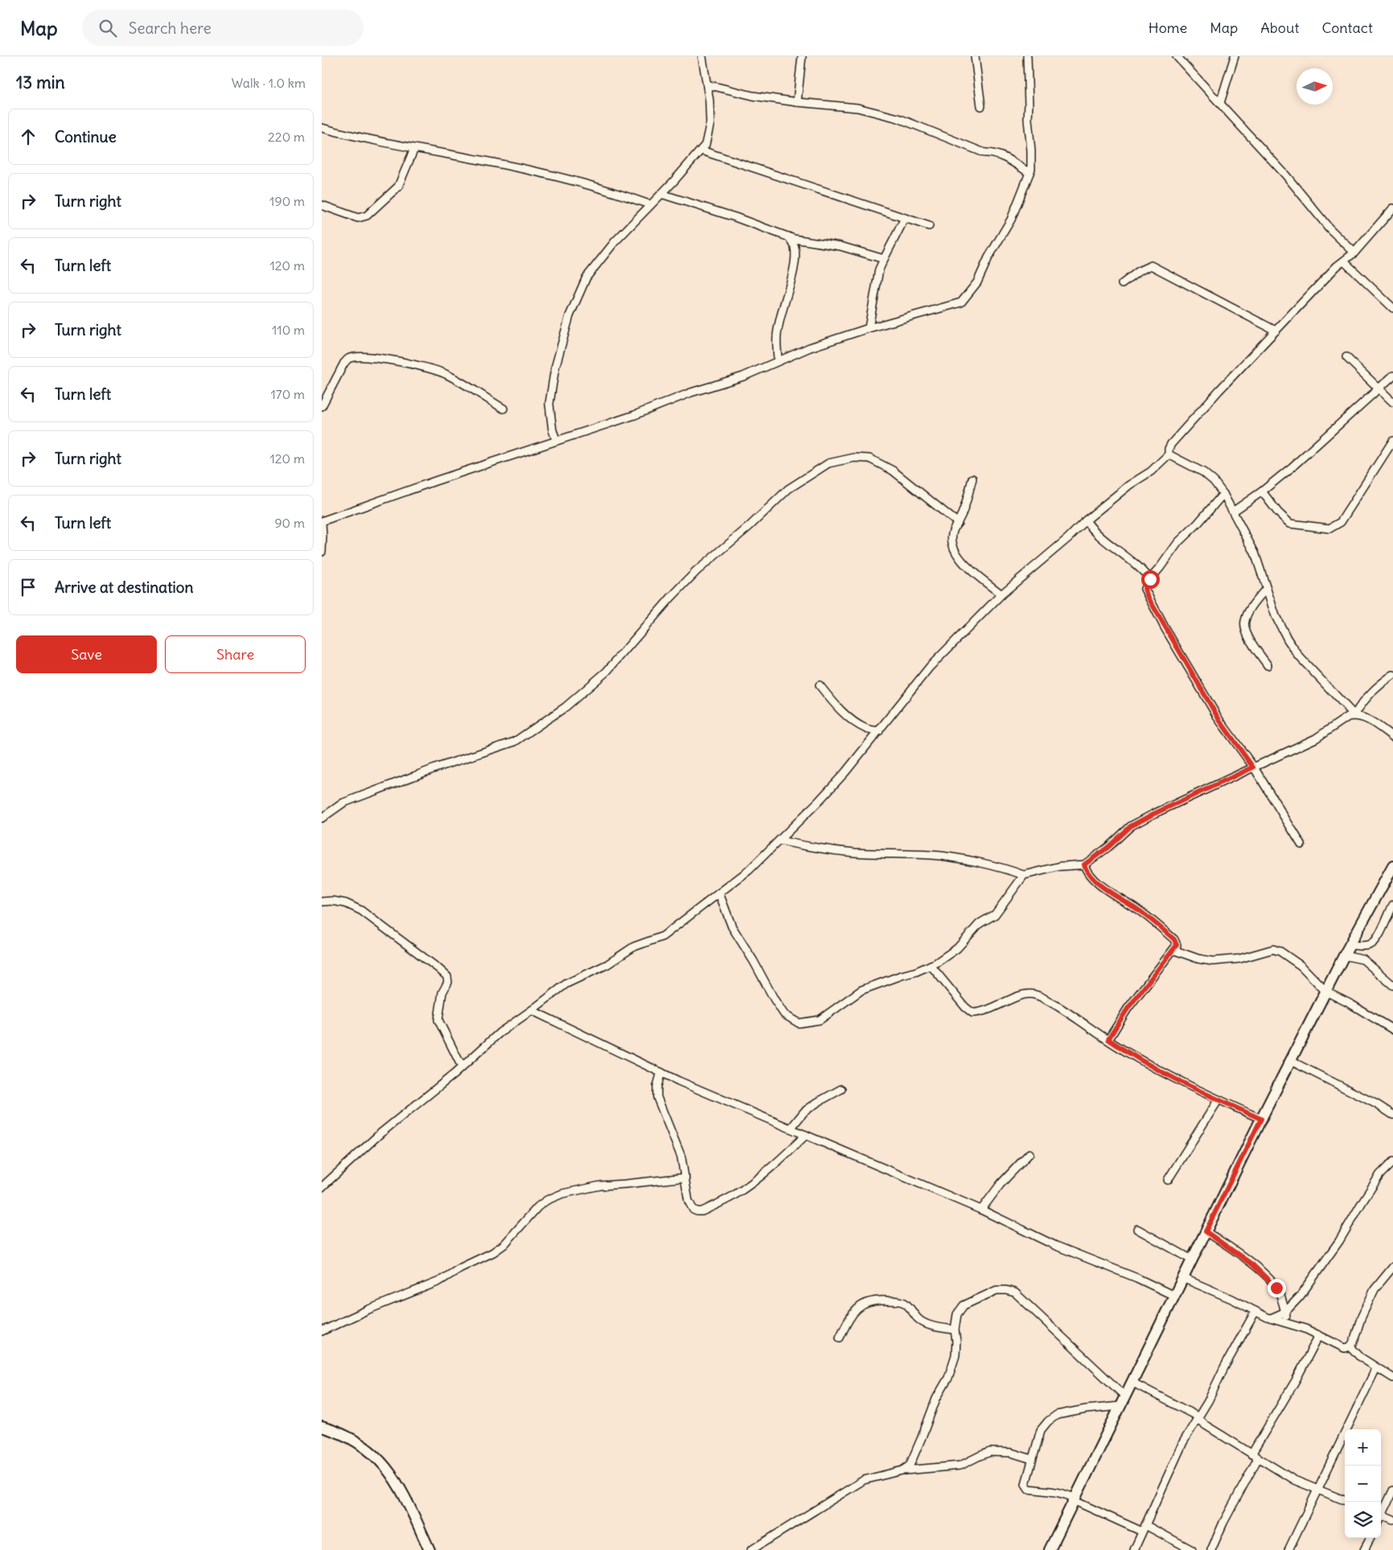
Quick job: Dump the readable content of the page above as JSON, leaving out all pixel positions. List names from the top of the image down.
{
  "north": "right",
  "page": {
    "header": "Map",
    "search": "Search here",
    "nav": [
      "Home",
      "Map",
      "About",
      "Contact"
    ],
    "heading": ["13 min", "Walk · 1.0 km"],
    "list": [
      ["Continue", "220 m"],
      ["Turn right", "190 m"],
      ["Turn left", "120 m"],
      ["Turn right", "110 m"],
      ["Turn left", "170 m"],
      ["Turn right", "120 m"],
      ["Turn left", "90 m"],
      "Arrive at destination"
    ],
    "buttons": ["Save", "Share"],
    "map_buttons": ["+", "−"]
  }
}
